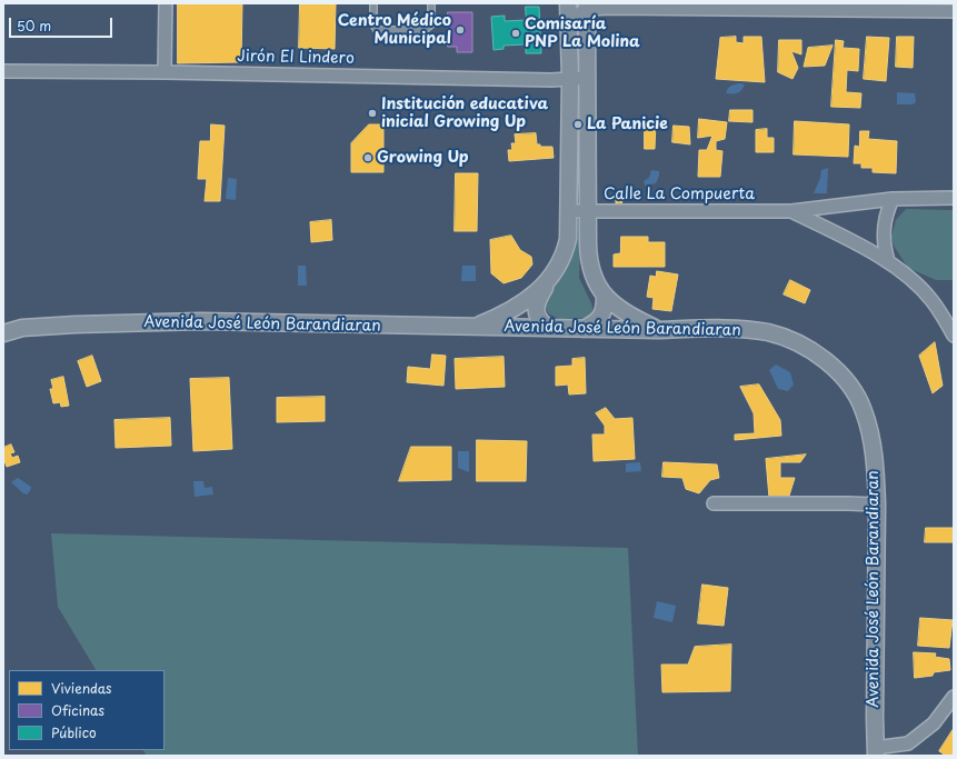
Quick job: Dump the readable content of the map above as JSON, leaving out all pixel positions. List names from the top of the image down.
{
  "streets": {
    "street": ["Jirón El Lindero", "Calle La Compuerta", "Avenida José León Barandiaran"]
  },
  "places": [
    "Centro Médico Municipal",
    "Comisaría PNP La Molina",
    "Institución educativa inicial Growing Up",
    "La Panicie",
    "Growing Up"
  ],
  "legend": ["Viviendas", "Oficinas", "Público"],
  "scale_bar": "50 m"
}
